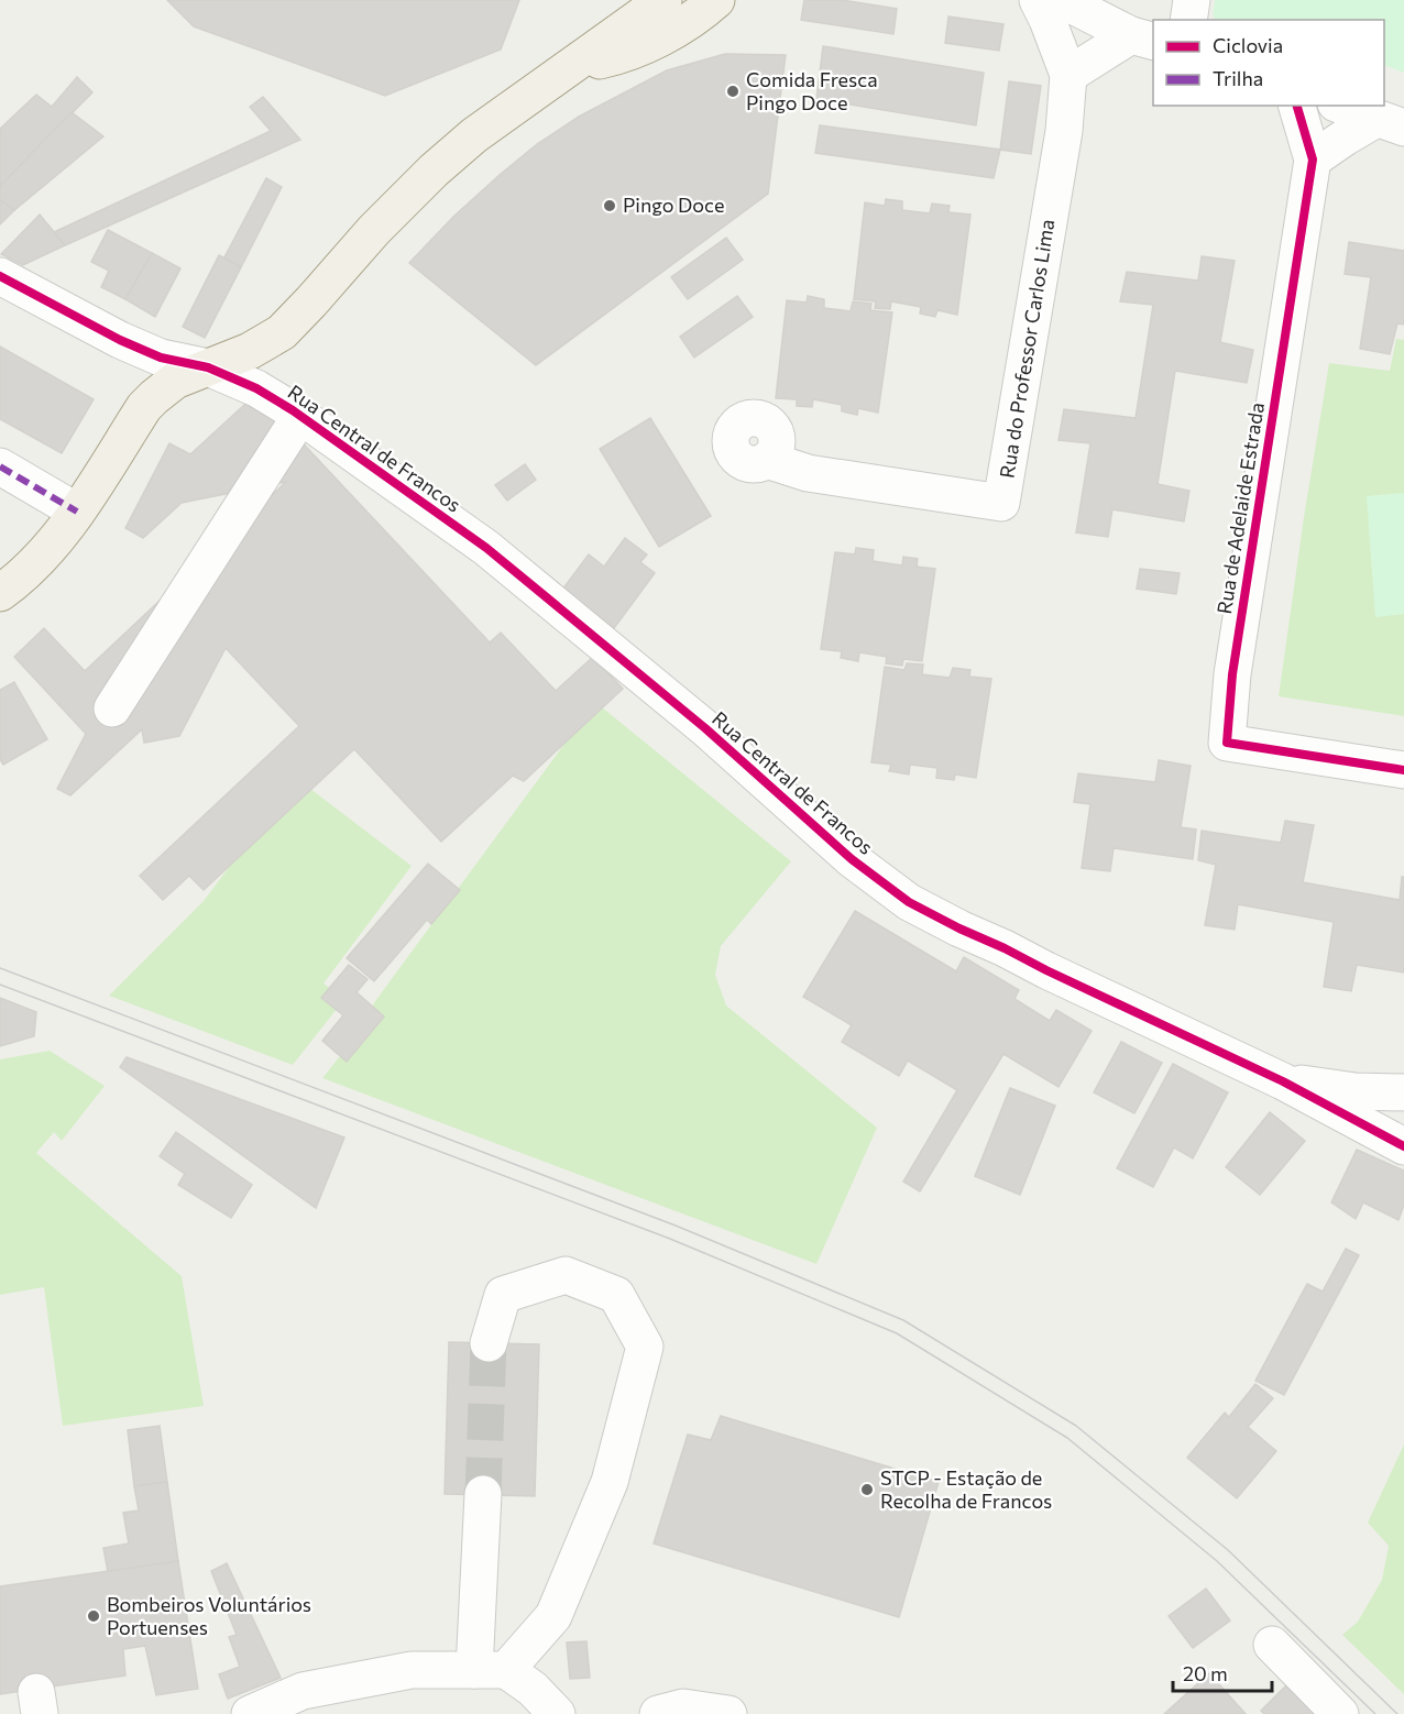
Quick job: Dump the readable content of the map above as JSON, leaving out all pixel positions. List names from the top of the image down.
{
  "streets": {
    "street": ["Rua do Professor Carlos Lima", "Rua Central de Francos", "Rua de Adelaide Estrada"]
  },
  "places": [
    "Comida Fresca Pingo Doce",
    "Pingo Doce",
    "STCP - Estação de Recolha de Francos",
    "Bombeiros Voluntários Portuenses"
  ],
  "legend": ["Ciclovia", "Trilha"],
  "scale_bar": "20 m"
}
